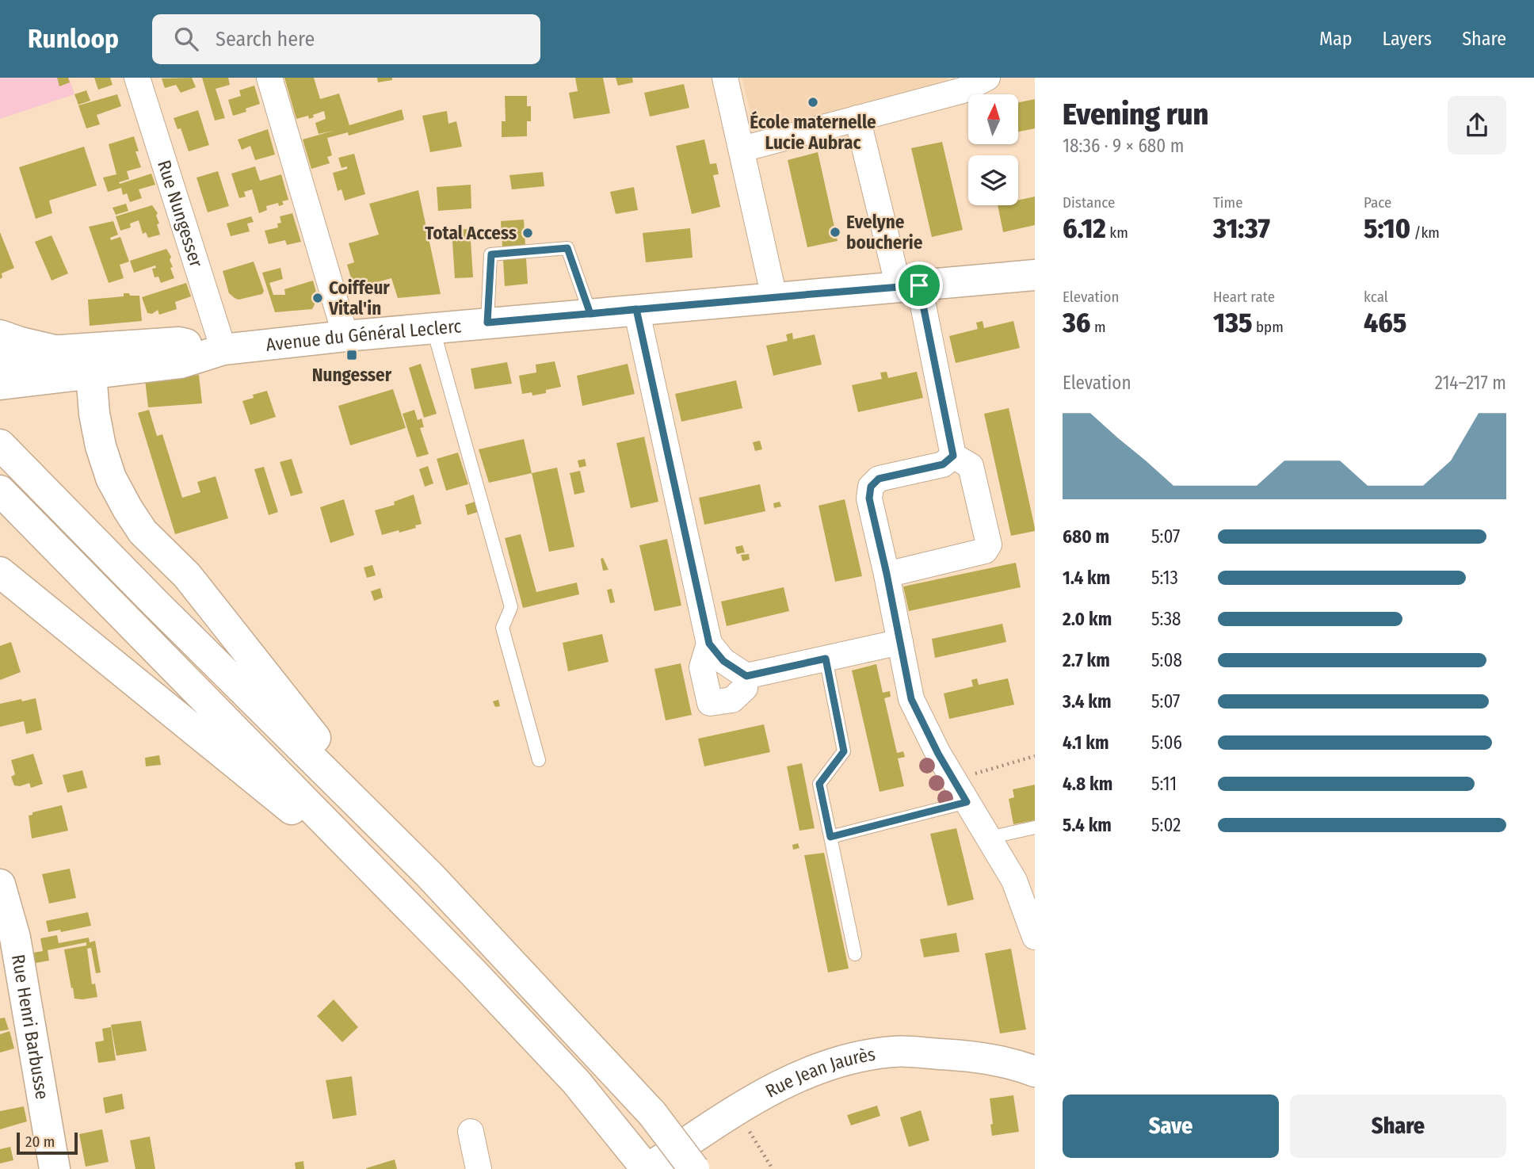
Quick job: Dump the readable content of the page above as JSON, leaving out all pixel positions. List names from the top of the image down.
{
  "streets": {
    "main road": ["Avenue du Général Leclerc", "Rue Henri Barbusse", "Rue Jean Jaurès"],
    "street": ["Rue Nungesser"]
  },
  "crossings": [
    ["Rue Nungesser", "Avenue du Général Leclerc"]
  ],
  "places": {
    "other": [
      "École maternelle Lucie Aubrac",
      "Evelyne boucherie",
      "Total Access",
      "Coiffeur Vital'in"
    ],
    "transit": ["Nungesser"]
  },
  "scale_bar": "20 m",
  "north": "top",
  "page": {
    "header": "Runloop",
    "search": "Search here",
    "nav": ["Map", "Layers", "Share"],
    "heading": ["Evening run", "18:36 · 9 × 680 m"],
    "stats": [
      ["Distance", "6.12 km"],
      ["Time", "31:37"],
      ["Pace", "5:10 /km"],
      ["Elevation", "36 m"],
      ["Heart rate", "135 bpm"],
      ["kcal", "465"]
    ],
    "chart": ["Elevation", "214–217 m"],
    "list": [
      {
        "name": "680 m",
        "note": "5:07"
      },
      {
        "name": "1.4 km",
        "note": "5:13"
      },
      {
        "name": "2.0 km",
        "note": "5:38"
      },
      {
        "name": "2.7 km",
        "note": "5:08"
      },
      {
        "name": "3.4 km",
        "note": "5:07"
      },
      {
        "name": "4.1 km",
        "note": "5:06"
      },
      {
        "name": "4.8 km",
        "note": "5:11"
      },
      {
        "name": "5.4 km",
        "note": "5:02"
      }
    ],
    "buttons": ["Save", "Share"],
    "scale": "20 m"
  }
}
